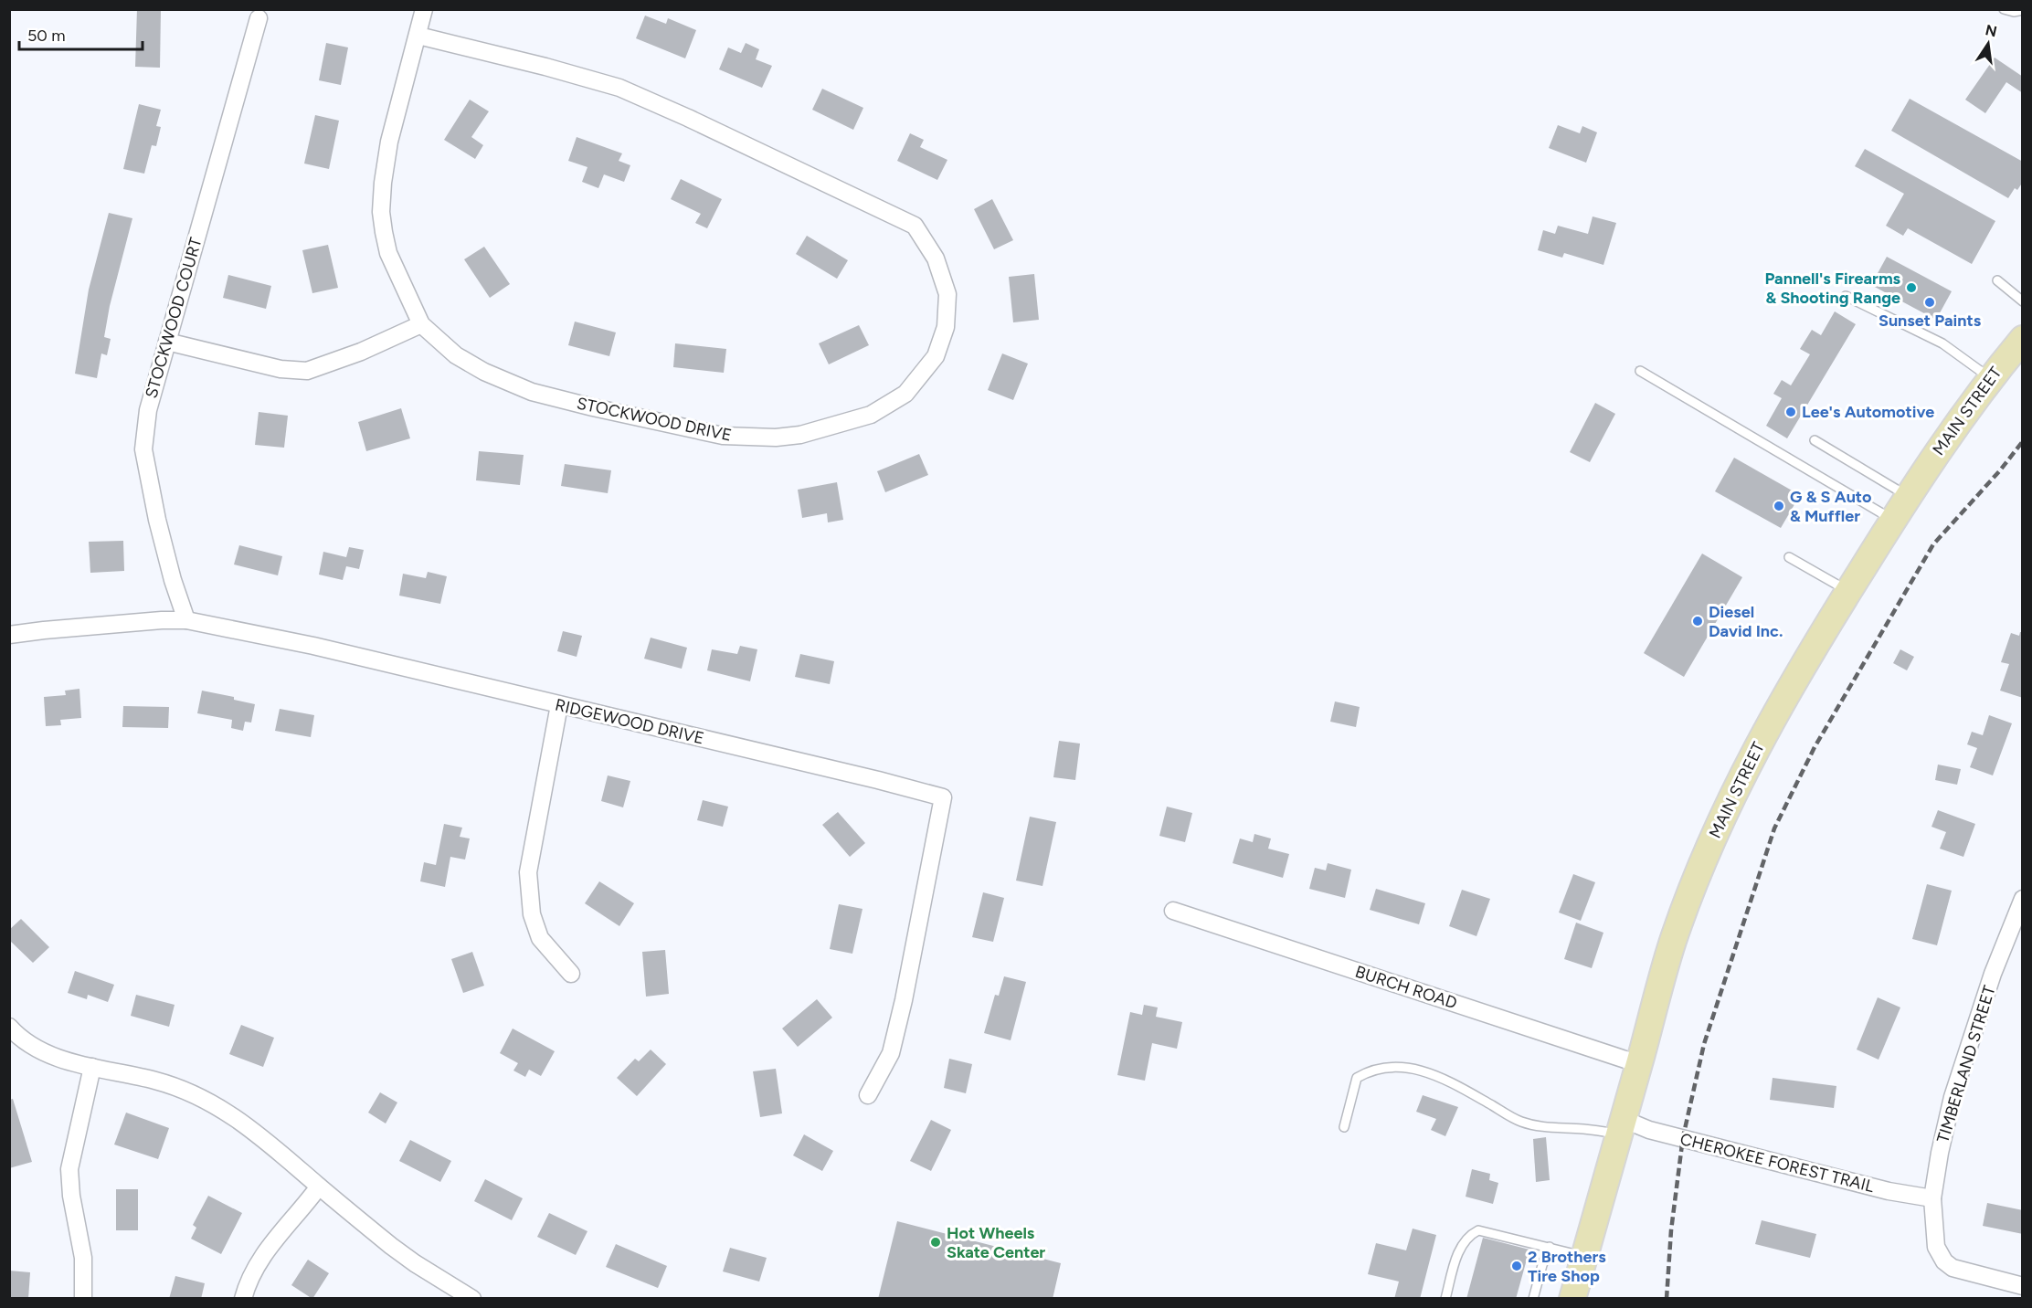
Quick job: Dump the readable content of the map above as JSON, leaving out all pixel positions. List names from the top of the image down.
{
  "streets": {
    "main road": ["MAIN STREET"],
    "street": [
      "STOCKWOOD COURT",
      "STOCKWOOD DRIVE",
      "RIDGEWOOD DRIVE",
      "BURCH ROAD",
      "TIMBERLAND STREET",
      "CHEROKEE FOREST TRAIL"
    ]
  },
  "crossings": [
    ["STOCKWOOD COURT", "RIDGEWOOD DRIVE"],
    ["MAIN STREET", "BURCH ROAD"],
    ["MAIN STREET", "CHEROKEE FOREST TRAIL"],
    ["TIMBERLAND STREET", "CHEROKEE FOREST TRAIL"]
  ],
  "places": [
    "Pannell's Firearms & Shooting Range",
    "Sunset Paints",
    "Lee's Automotive",
    "G & S Auto & Muffler",
    "Diesel David Inc.",
    "Hot Wheels Skate Center",
    "2 Brothers Tire Shop"
  ],
  "scale_bar": "50 m",
  "north": "top"
}
